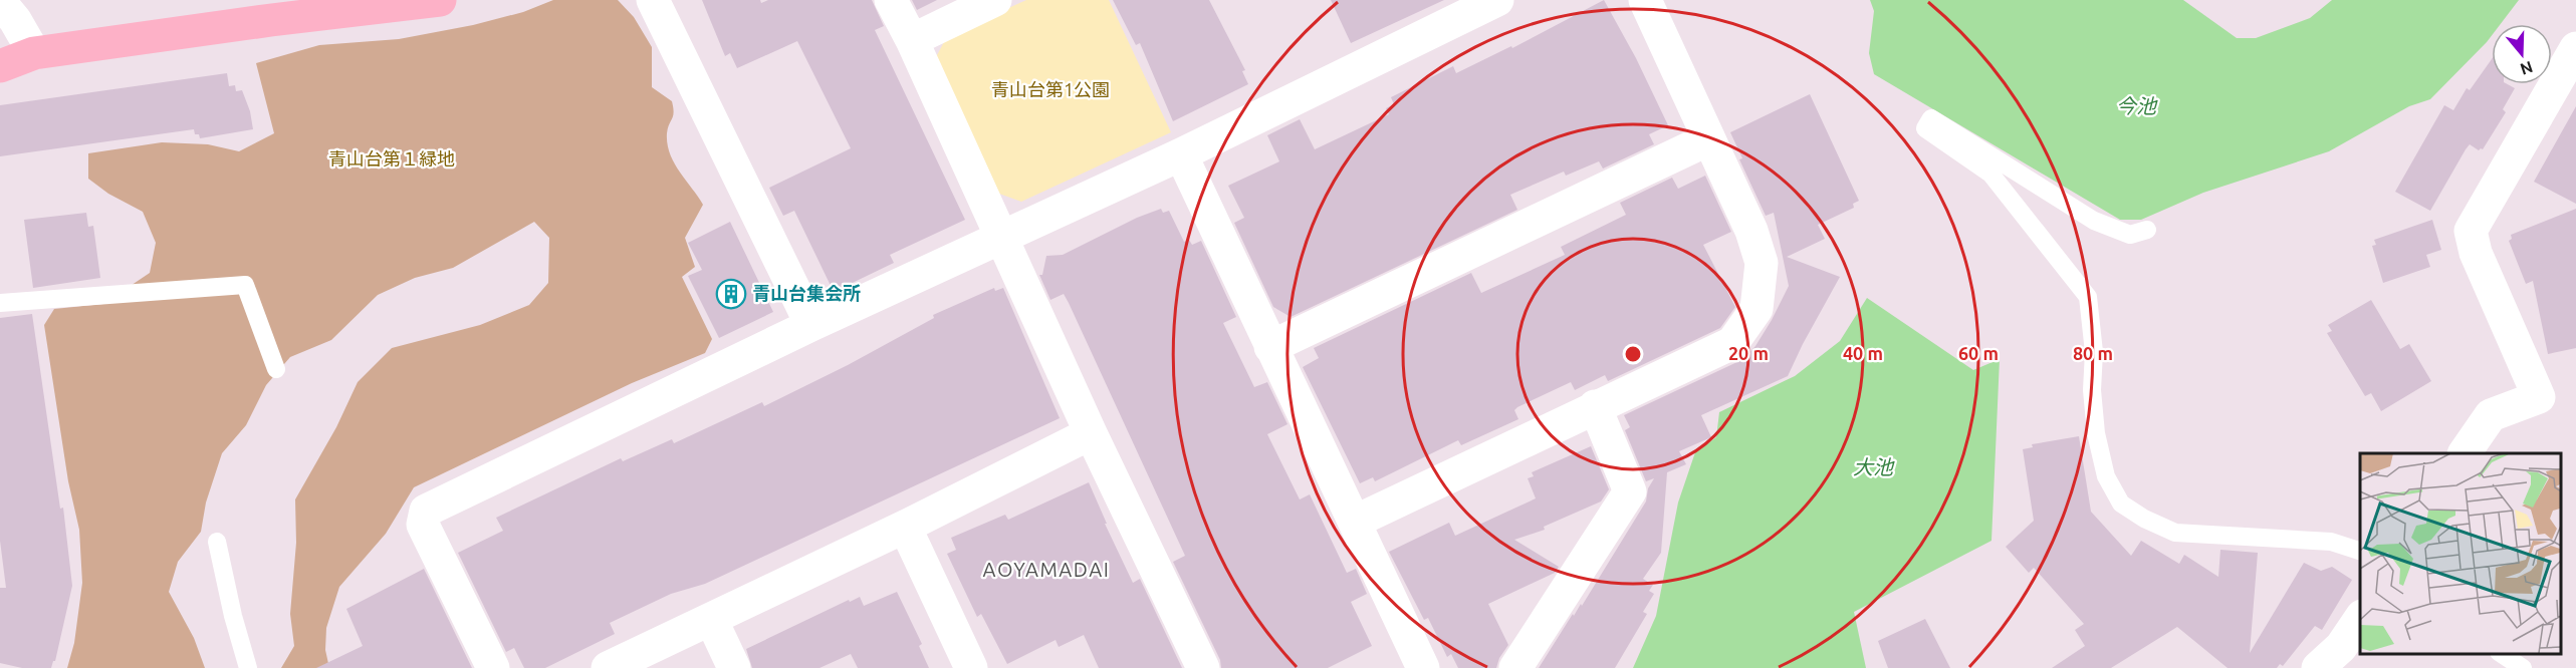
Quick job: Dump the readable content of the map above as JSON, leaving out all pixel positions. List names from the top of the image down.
{
  "districts": ["AOYAMADAI"],
  "water": ["今池", "大池"],
  "parks": ["青山台第1公園", "青山台第１緑地"],
  "places": {
    "building": ["青山台集会所"]
  },
  "north": "bottom",
  "rings": [
    "20 m",
    "40 m",
    "60 m",
    "80 m"
  ]
}
